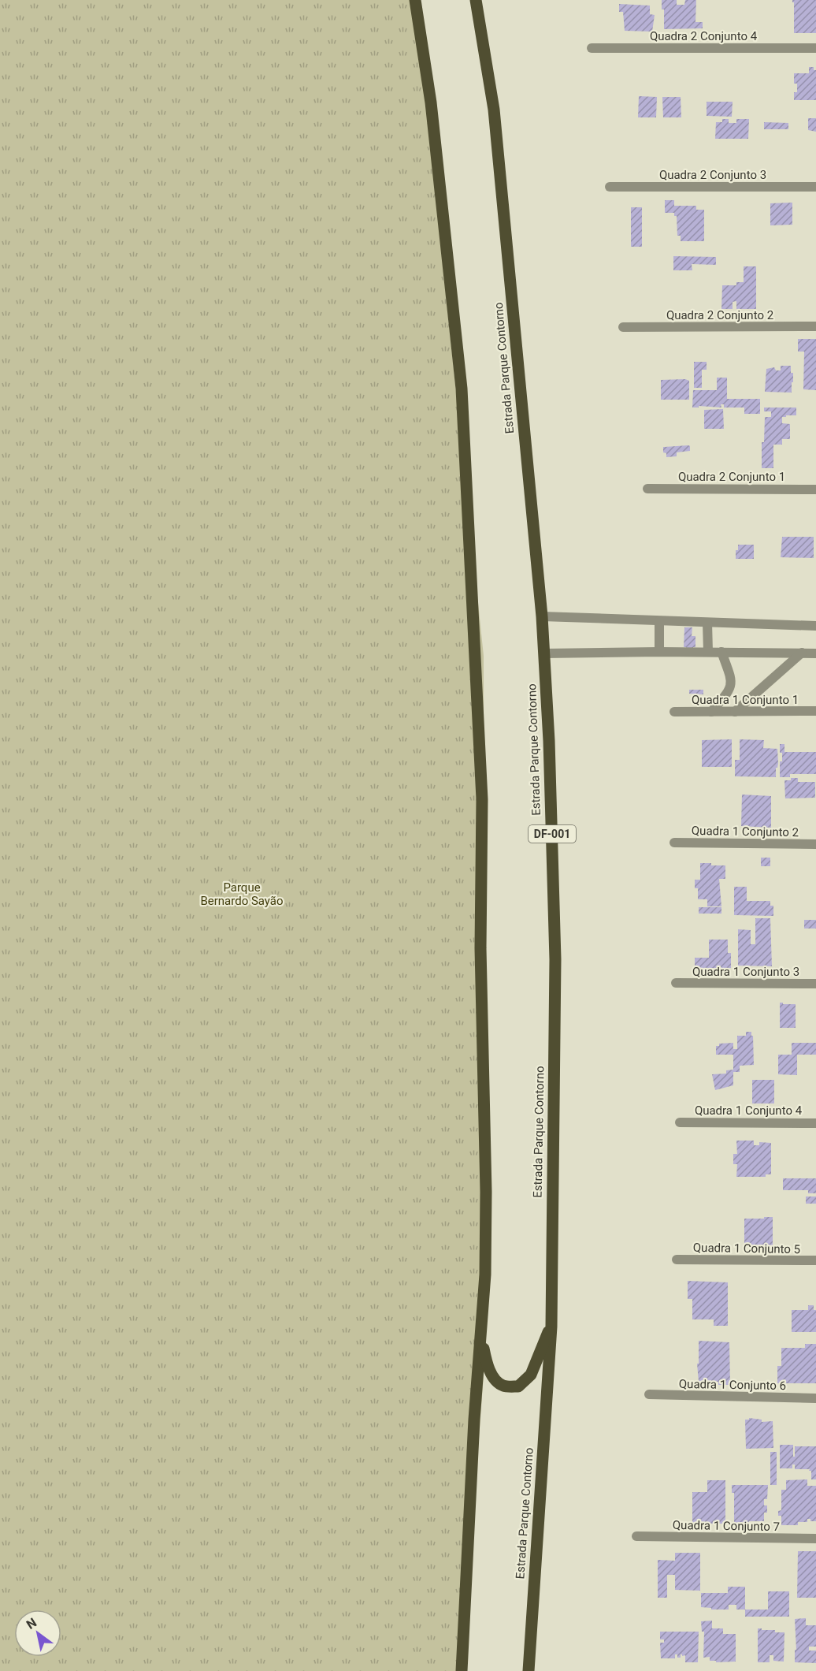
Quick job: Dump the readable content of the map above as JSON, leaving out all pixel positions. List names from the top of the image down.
{
  "streets": {
    "main road": ["Estrada Parque Contorno", "DF-001"],
    "street": [
      "Quadra 2 Conjunto 4",
      "Quadra 2 Conjunto 3",
      "Quadra 2 Conjunto 2",
      "Quadra 2 Conjunto 1",
      "Quadra 1 Conjunto 1",
      "Quadra 1 Conjunto 2",
      "Quadra 1 Conjunto 3",
      "Quadra 1 Conjunto 4",
      "Quadra 1 Conjunto 5",
      "Quadra 1 Conjunto 6",
      "Quadra 1 Conjunto 7"
    ]
  },
  "parks": ["Parque Bernardo Sayão"],
  "north": "top left"
}
